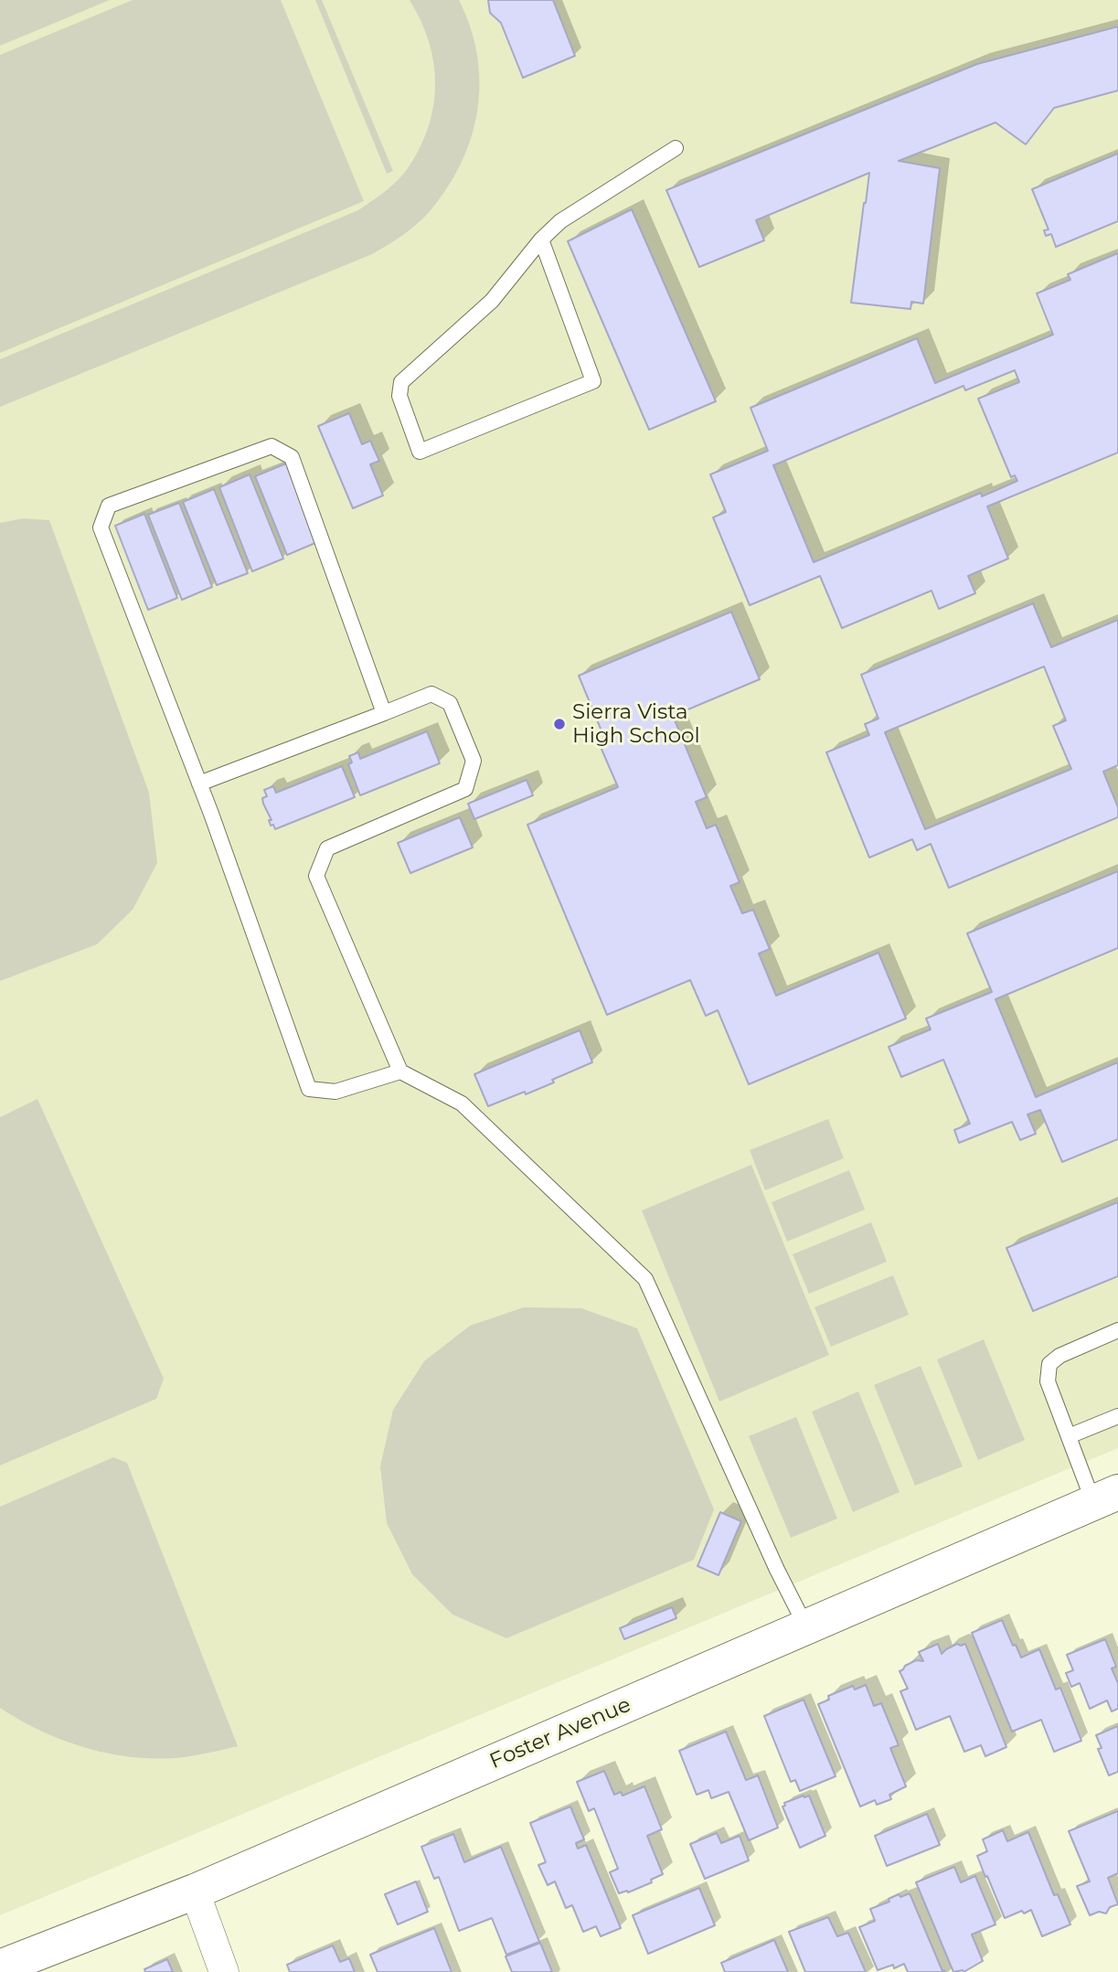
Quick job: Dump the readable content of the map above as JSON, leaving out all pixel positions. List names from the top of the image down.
{
  "streets": {
    "street": ["Foster Avenue"]
  },
  "places": ["Sierra Vista High School"]
}
